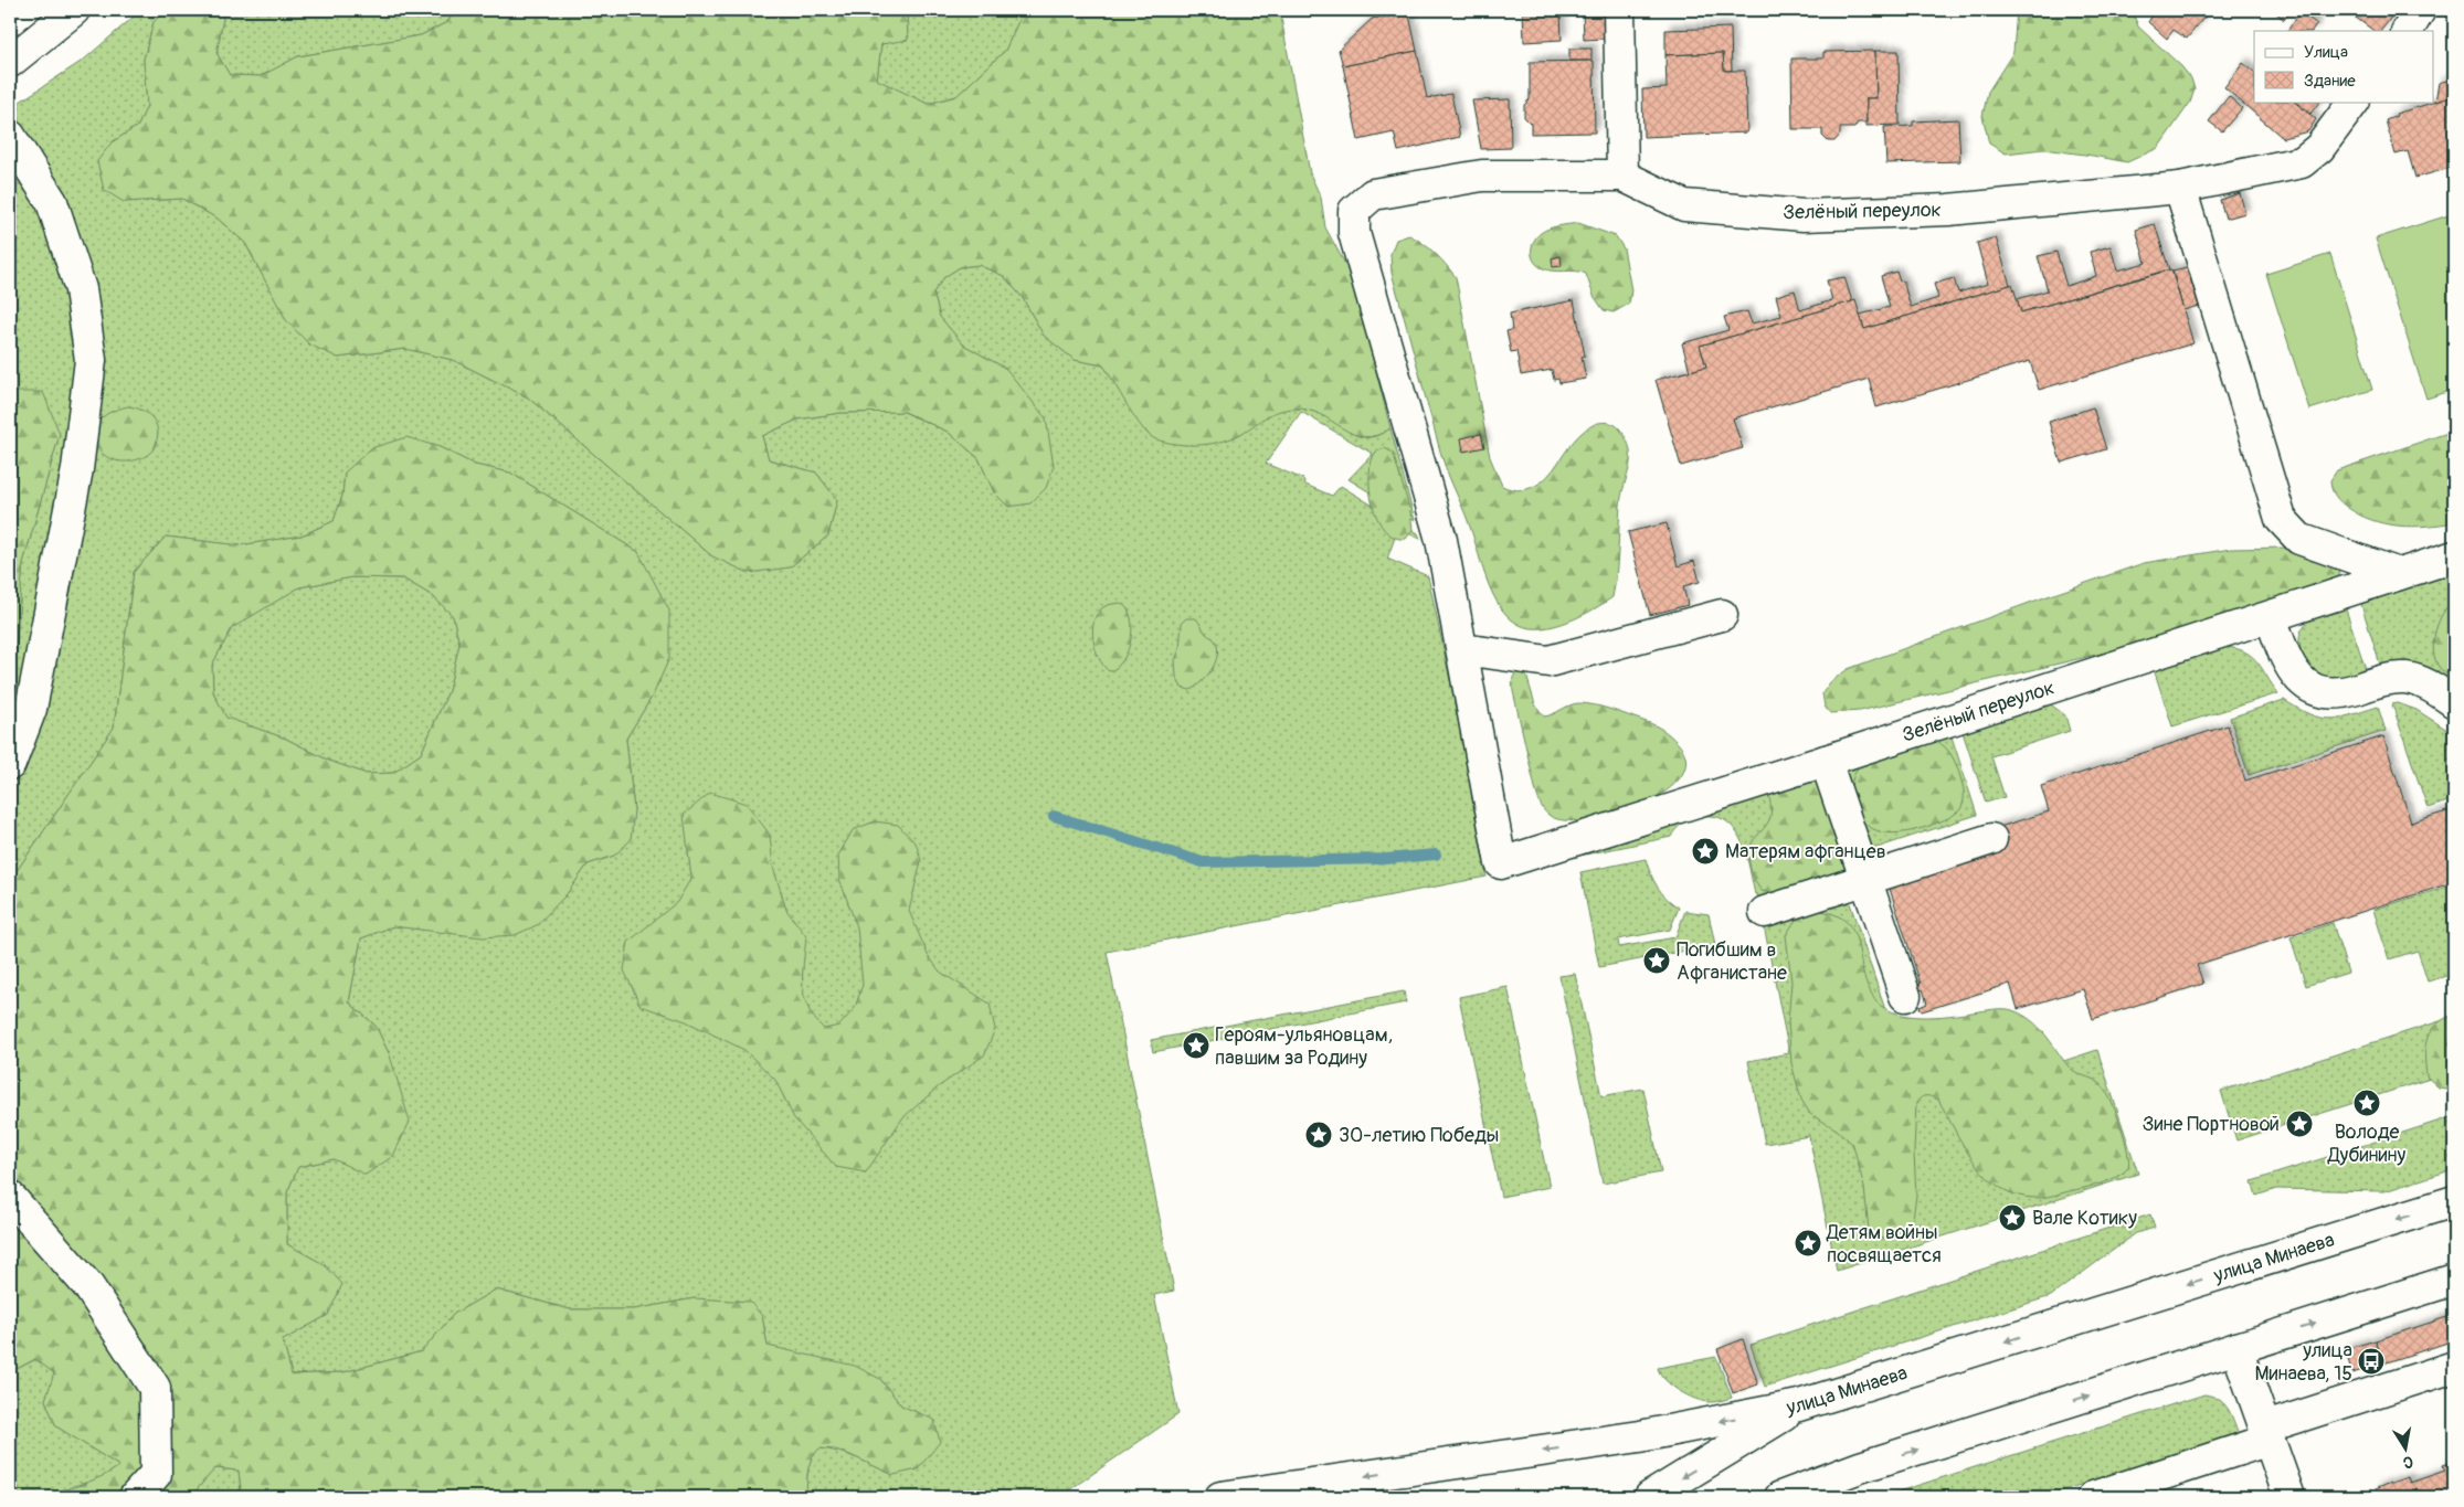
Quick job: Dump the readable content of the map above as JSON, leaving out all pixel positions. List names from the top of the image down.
{
  "streets": {
    "main road": ["Зелёный переулок", "улица Минаева"]
  },
  "places": {
    "place": [
      "Матерям афганцев",
      "Погибшим в Афганистане",
      "Героям-ульяновцам, павшим за Родину",
      "Володе Дубинину",
      "Зине Портновой",
      "30-летию Победы",
      "Вале Котику",
      "Детям войны посвящается"
    ],
    "bus stop": ["улица Минаева, 15"]
  },
  "legend": ["Улица", "Здание"],
  "north": "bottom"
}
